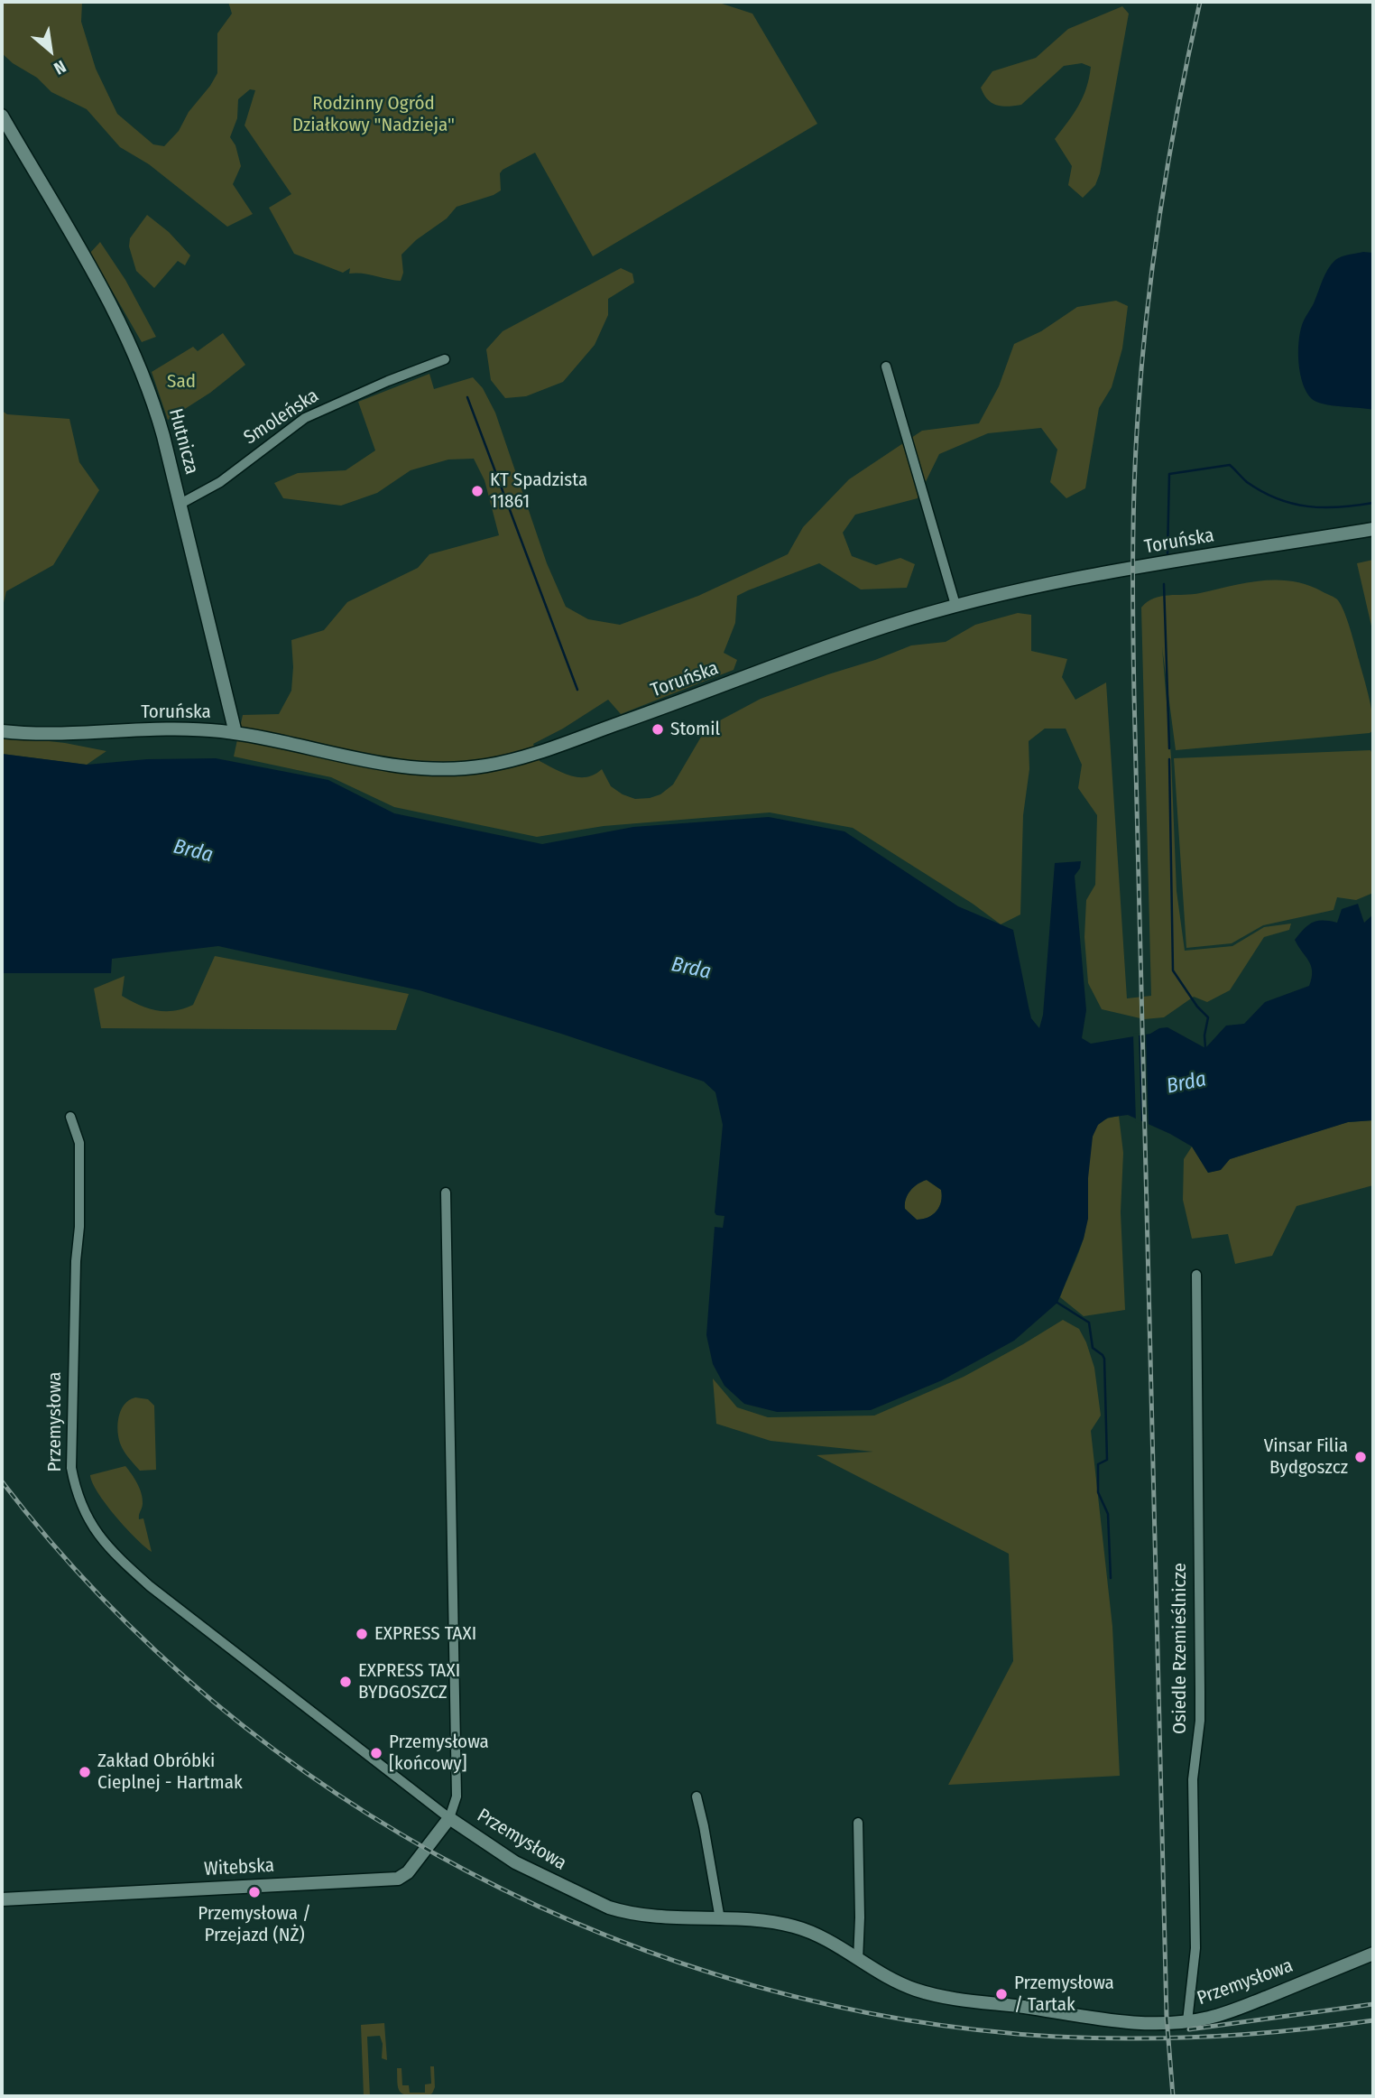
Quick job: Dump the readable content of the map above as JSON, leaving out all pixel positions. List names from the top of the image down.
{
  "streets": {
    "street": [
      "Smoleńska",
      "Hutnicza",
      "Toruńska",
      "Przemysłowa",
      "Osiedle Rzemieślnicze",
      "Witebska"
    ]
  },
  "crossings": [
    ["Smoleńska", "Hutnicza"],
    ["Hutnicza", "Toruńska"],
    ["Przemysłowa", "Osiedle Rzemieślnicze"],
    ["Przemysłowa", "Witebska"]
  ],
  "water": ["Brda"],
  "parks": ["Rodzinny Ogród Działkowy \"Nadzieja\"", "Sad"],
  "places": [
    "KT Spadzista 11861",
    "Stomil",
    "Vinsar Filia Bydgoszcz",
    "EXPRESS TAXI",
    "EXPRESS TAXI BYDGOSZCZ",
    "Przemysłowa [końcowy]",
    "Zakład Obróbki Cieplnej - Hartmak",
    "Przemysłowa / Przejazd (NŻ)",
    "Przemysłowa / Tartak"
  ],
  "north": "bottom right"
}
